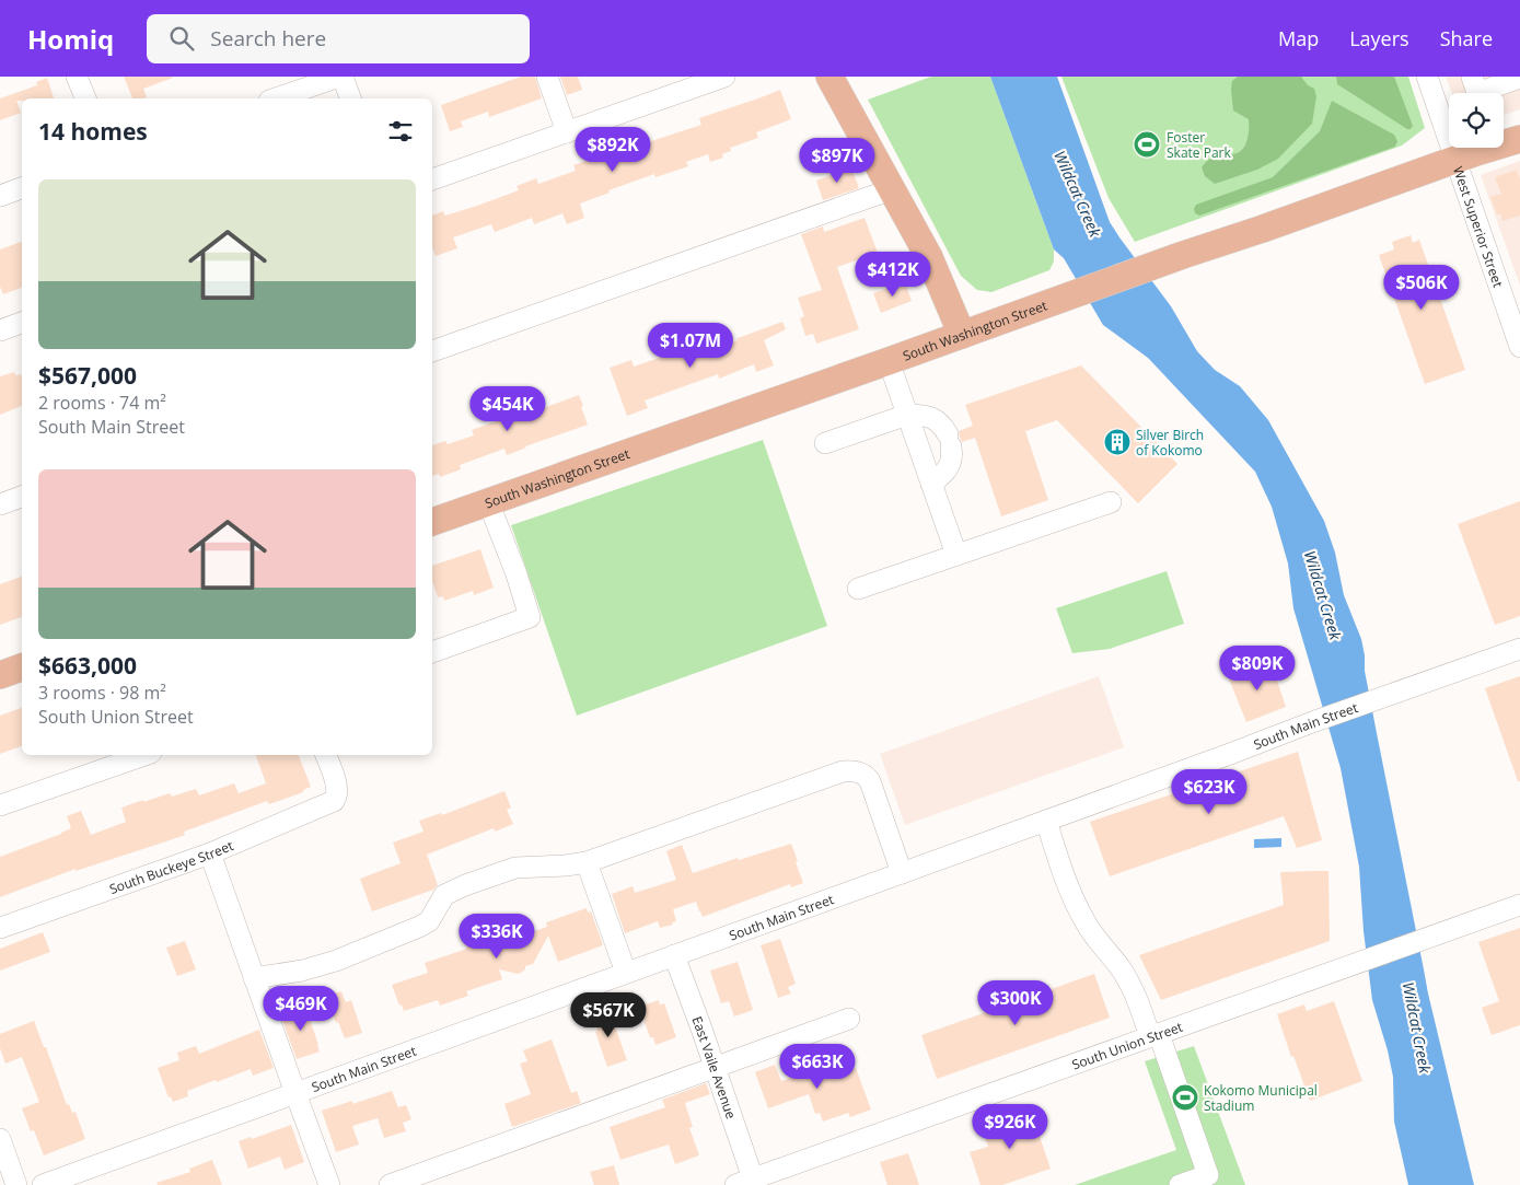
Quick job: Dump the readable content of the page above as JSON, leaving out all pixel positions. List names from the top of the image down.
{
  "streets": {
    "main road": ["South Washington Street"],
    "street": [
      "West Superior Street",
      "South Main Street",
      "South Buckeye Street",
      "South Union Street",
      "East Vaile Avenue"
    ]
  },
  "crossings": [
    ["West Superior Street", "South Washington Street"],
    ["South Main Street", "East Vaile Avenue"],
    ["South Union Street", "East Vaile Avenue"]
  ],
  "water": ["Wildcat Creek"],
  "places": {
    "sports": ["Foster Skate Park", "Kokomo Municipal Stadium"],
    "building": ["Silver Birch of Kokomo"]
  },
  "page": {
    "header": "Homiq",
    "search": "Search here",
    "nav": ["Map", "Layers", "Share"],
    "heading": "14 homes",
    "price": [
      "$892K",
      "$897K",
      "$412K",
      "$506K",
      "$1.07M",
      "$454K",
      "$809K",
      "$623K",
      "$336K",
      "$300K",
      "$469K",
      "$567K",
      "$663K",
      "$926K"
    ],
    "list": [
      {
        "name": "$567,000",
        "note": "2 rooms · 74 m² · South Main Street"
      },
      {
        "name": "$663,000",
        "note": "3 rooms · 98 m² · South Union Street"
      }
    ]
  }
}
